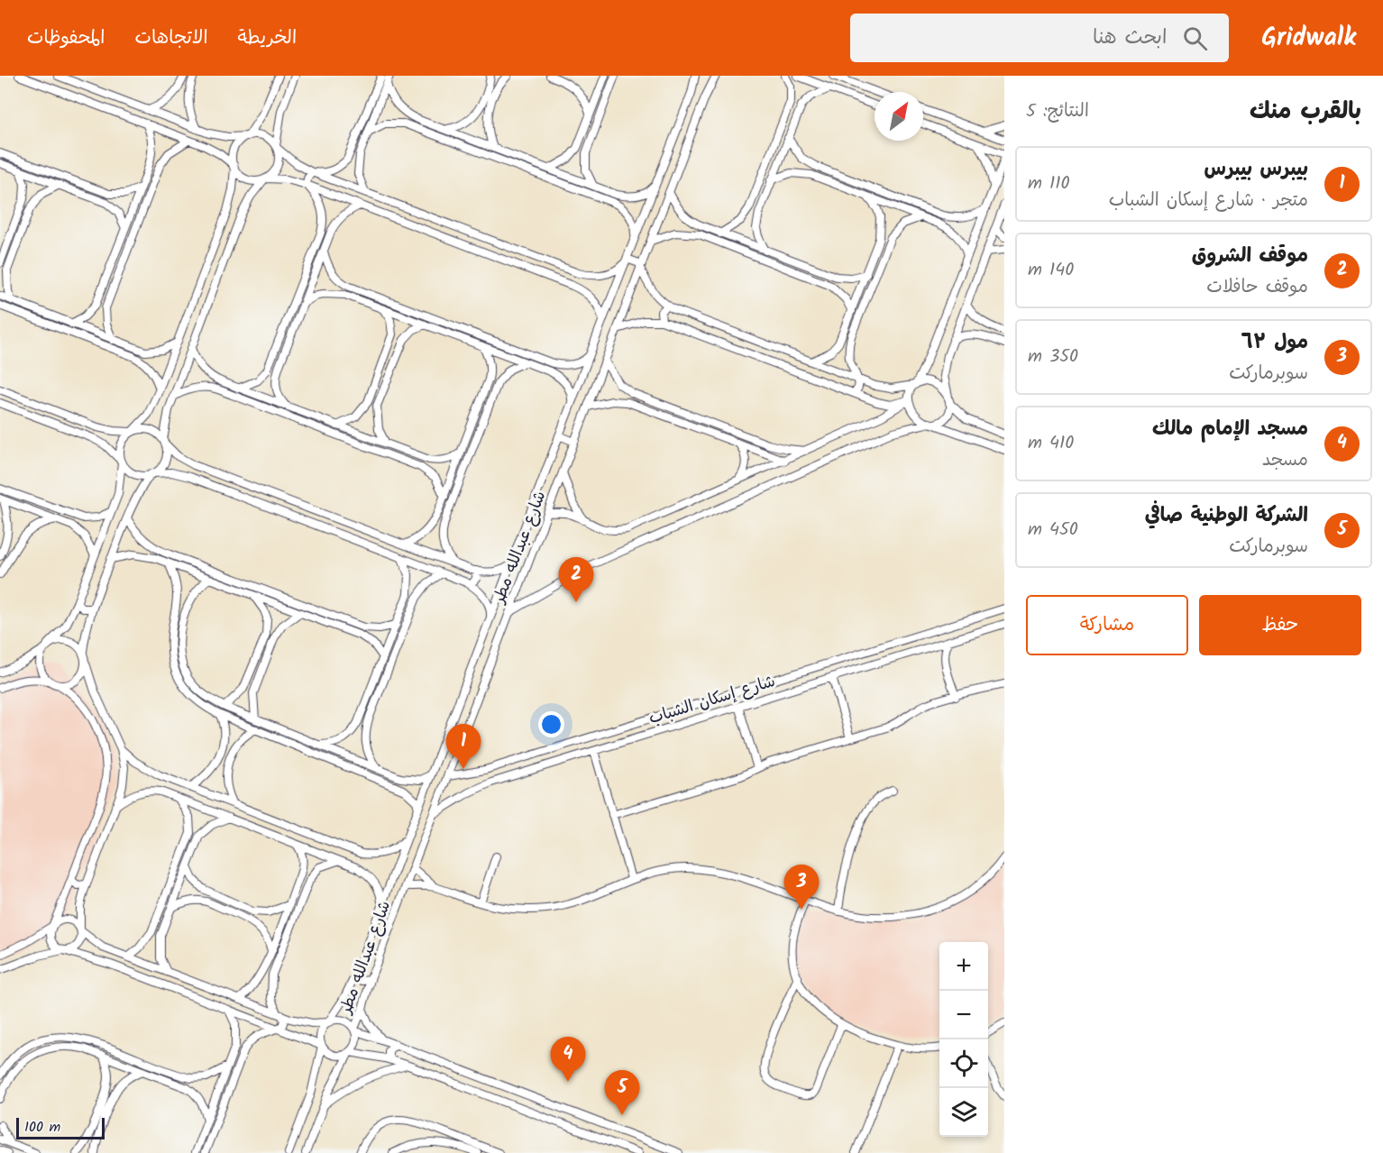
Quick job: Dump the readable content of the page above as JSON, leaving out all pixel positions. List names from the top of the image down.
{
  "streets": {
    "street": ["شارع عبدالله مطر", "شارع إسكان الشباب"]
  },
  "crossings": [
    ["شارع عبدالله مطر", "شارع إسكان الشباب"]
  ],
  "scale_bar": "100 m",
  "north": "top right",
  "page": {
    "header": "Gridwalk",
    "search": "ابحث هنا",
    "nav": ["الخريطة", "الاتجاهات", "المحفوظات"],
    "heading": ["بالقرب منك", "النتائج: 5"],
    "list": [
      {
        "mark": "1",
        "name": "بيبرس بيبرس",
        "note": "متجر · شارع إسكان الشباب",
        "value": "110 m"
      },
      {
        "mark": "2",
        "name": "موقف الشروق",
        "note": "موقف حافلات",
        "value": "140 m"
      },
      {
        "mark": "3",
        "name": "مول ٦٣",
        "note": "سوبرماركت",
        "value": "350 m"
      },
      {
        "mark": "4",
        "name": "مسجد الإمام مالك",
        "note": "مسجد",
        "value": "410 m"
      },
      {
        "mark": "5",
        "name": "الشركة الوطنية صافي",
        "note": "سوبرماركت",
        "value": "450 m"
      }
    ],
    "pins": [
      "2",
      "1",
      "3",
      "4",
      "5"
    ],
    "buttons": ["حفظ", "مشاركة"],
    "map_buttons": ["+", "−"],
    "scale": "100 m"
  }
}
